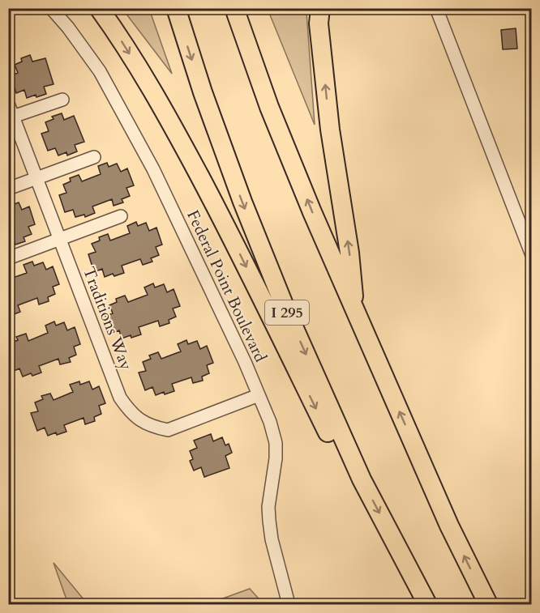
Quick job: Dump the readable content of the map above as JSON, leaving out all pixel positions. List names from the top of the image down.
{
  "streets": {
    "highway": ["I 295"],
    "street": ["Federal Point Boulevard", "Traditions Way"]
  },
  "crossings": [
    ["Federal Point Boulevard", "Traditions Way"]
  ]
}
